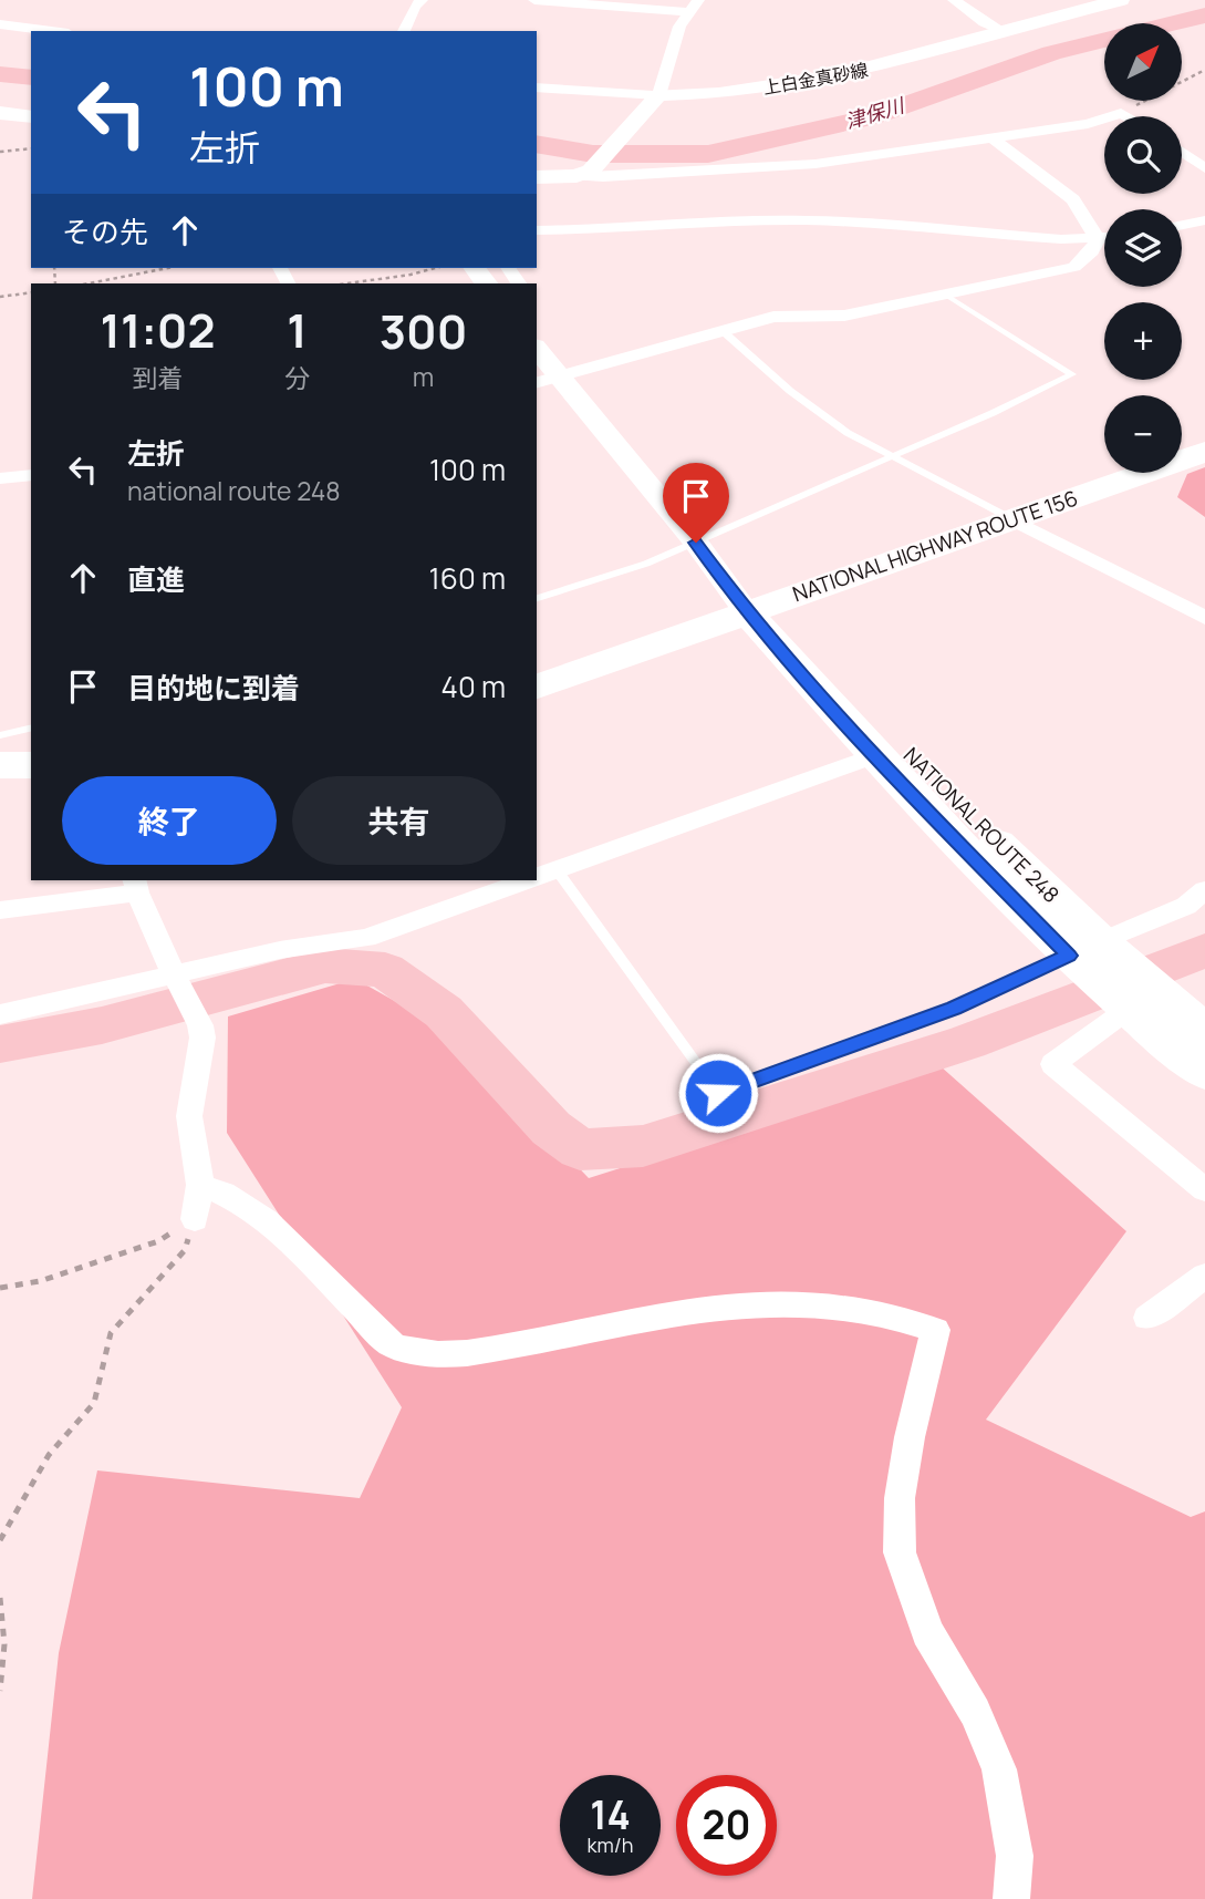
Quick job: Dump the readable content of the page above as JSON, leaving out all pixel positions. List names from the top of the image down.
{
  "streets": {
    "highway": ["NATIONAL HIGHWAY ROUTE 156", "NATIONAL ROUTE 248"],
    "main road": ["上白金真砂線"]
  },
  "crossings": [
    ["NATIONAL HIGHWAY ROUTE 156", "NATIONAL ROUTE 248"]
  ],
  "water": ["津保川"],
  "north": "top right",
  "page": {
    "map_buttons": ["+", "−"],
    "turn": ["100 m", "左折"],
    "then": "その先",
    "eta": [
      "11:02",
      "到着",
      "1",
      "分",
      "300",
      "m"
    ],
    "list": [
      {
        "name": "左折",
        "note": "national route 248",
        "value": "100 m"
      },
      {
        "name": "直進",
        "value": "160 m"
      },
      {
        "name": "目的地に到着",
        "value": "40 m"
      }
    ],
    "buttons": ["終了", "共有"],
    "speed": "14 km/h",
    "limit": "20"
  }
}
